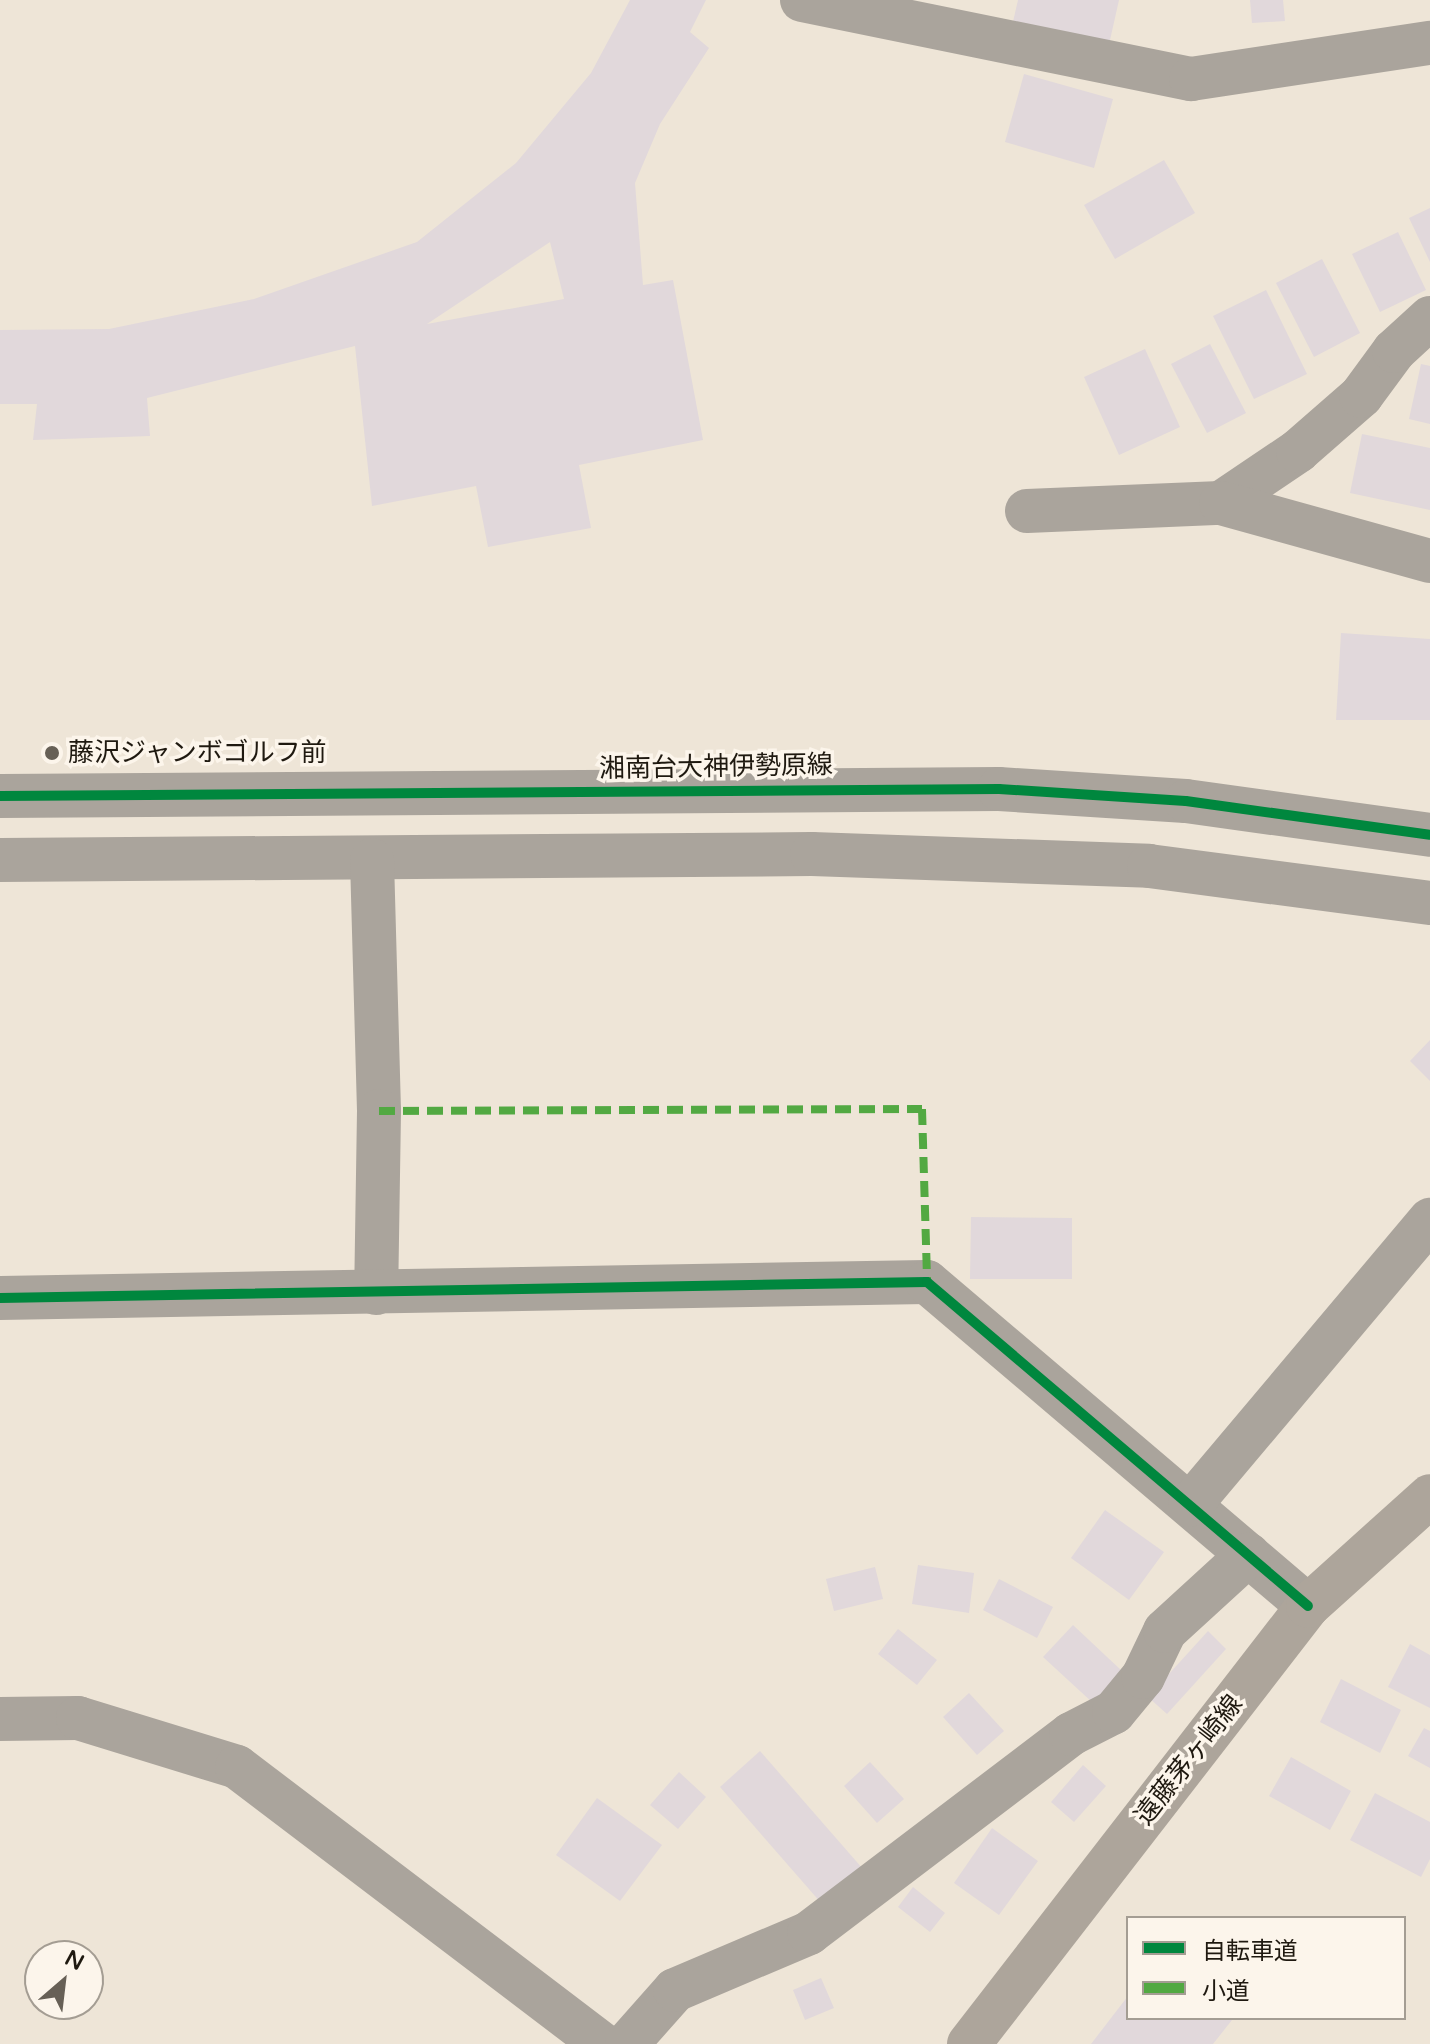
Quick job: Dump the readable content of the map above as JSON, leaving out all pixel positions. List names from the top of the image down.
{
  "streets": {
    "main road": ["遠藤茅ヶ崎線"],
    "street": ["湘南台大神伊勢原線"]
  },
  "places": ["藤沢ジャンボゴルフ前"],
  "legend": ["自転車道", "小道"],
  "north": "top right"
}
